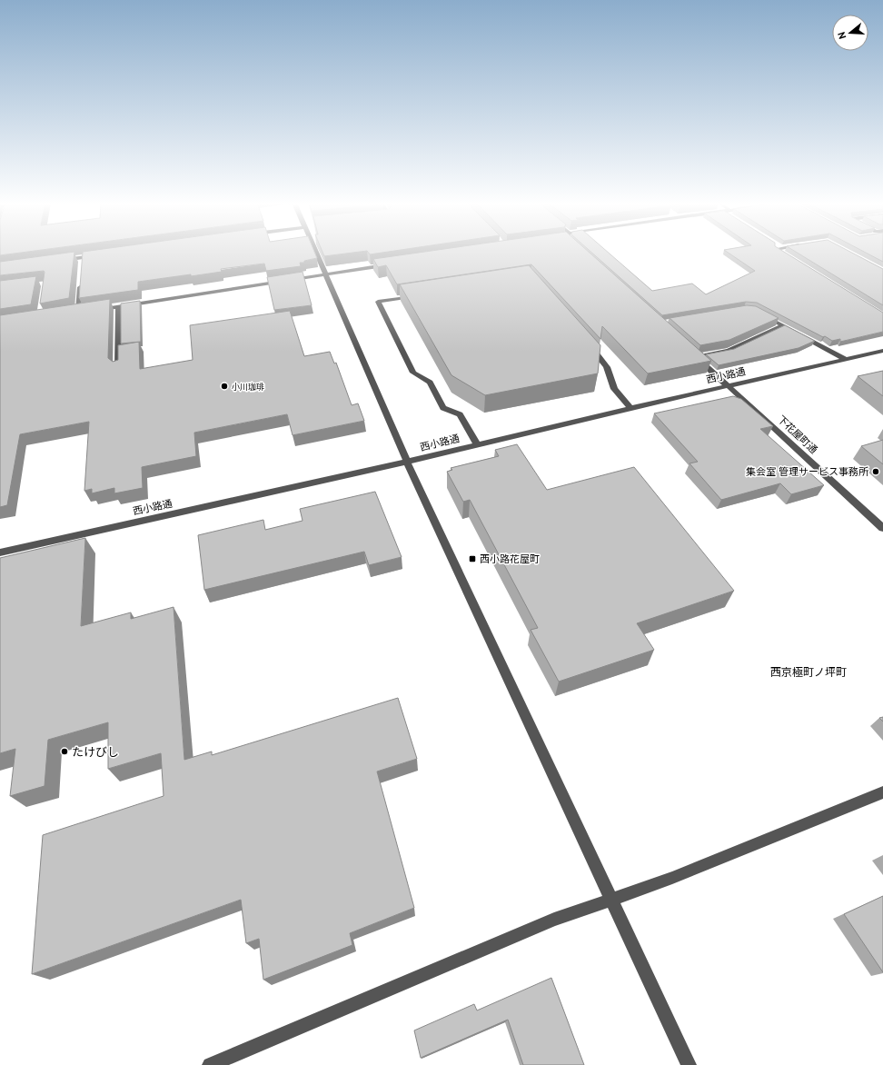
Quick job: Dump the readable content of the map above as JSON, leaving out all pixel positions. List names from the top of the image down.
{
  "streets": {
    "street": ["西小路通", "下花屋町通"]
  },
  "crossings": [
    ["西小路通", "下花屋町通"]
  ],
  "districts": ["西京極町ノ坪町"],
  "places": {
    "other": ["小川珈琲", "集会室 管理サービス事務所", "たけびし"],
    "transit": ["西小路花屋町"]
  },
  "north": "left"
}
